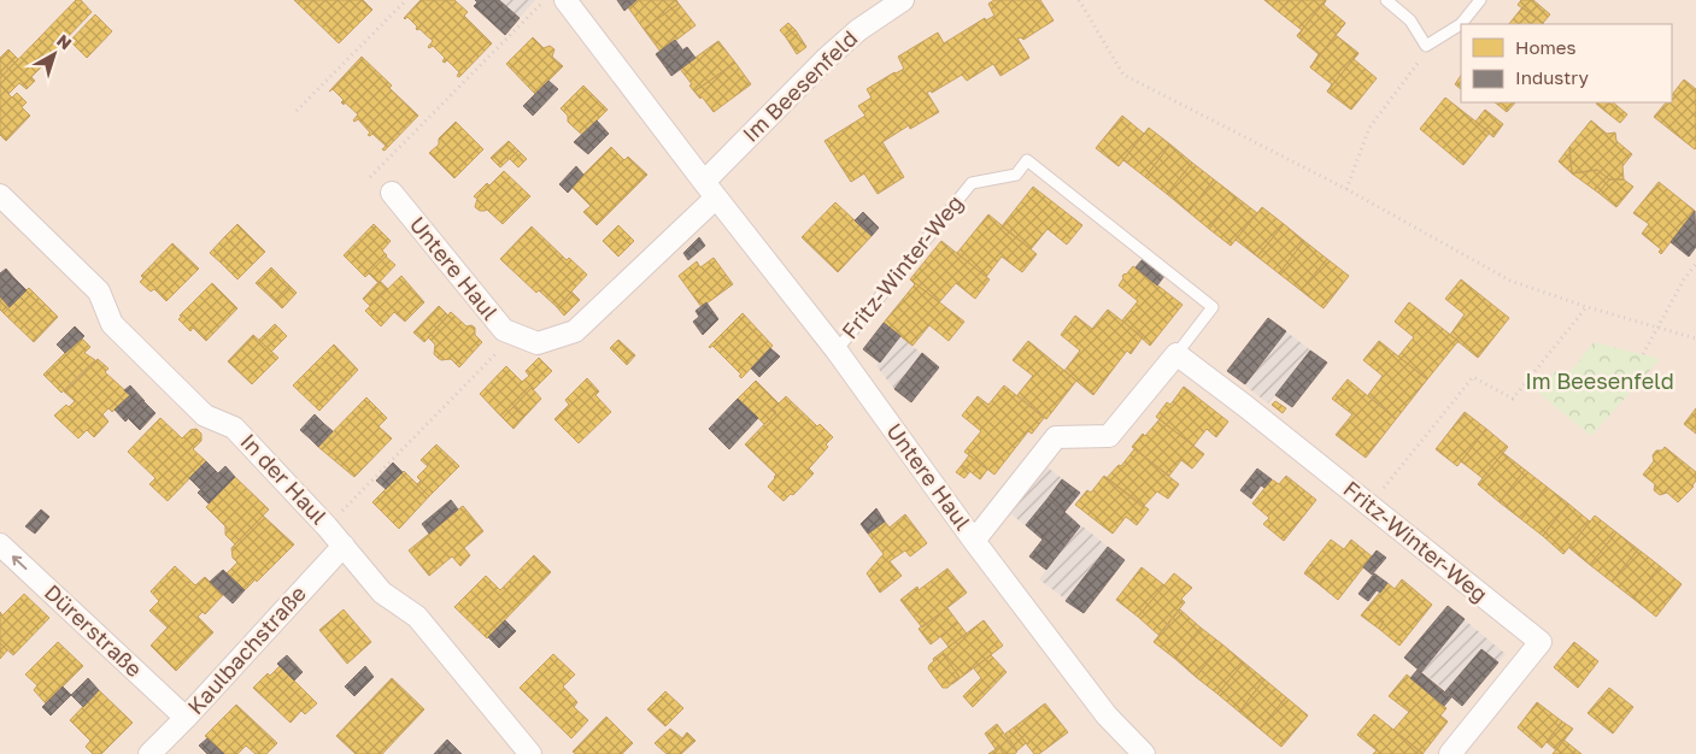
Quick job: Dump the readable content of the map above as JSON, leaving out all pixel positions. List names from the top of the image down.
{
  "streets": {
    "street": [
      "Im Beesenfeld",
      "Fritz-Winter-Weg",
      "Untere Haul",
      "In der Haul",
      "Dürerstraße",
      "Kaulbachstraße"
    ]
  },
  "crossings": [
    ["Im Beesenfeld", "Untere Haul"],
    ["Fritz-Winter-Weg", "Untere Haul"],
    ["In der Haul", "Kaulbachstraße"],
    ["Dürerstraße", "Kaulbachstraße"]
  ],
  "one_way": ["Dürerstraße"],
  "parks": ["Im Beesenfeld"],
  "legend": ["Homes", "Industry"],
  "north": "top right"
}
